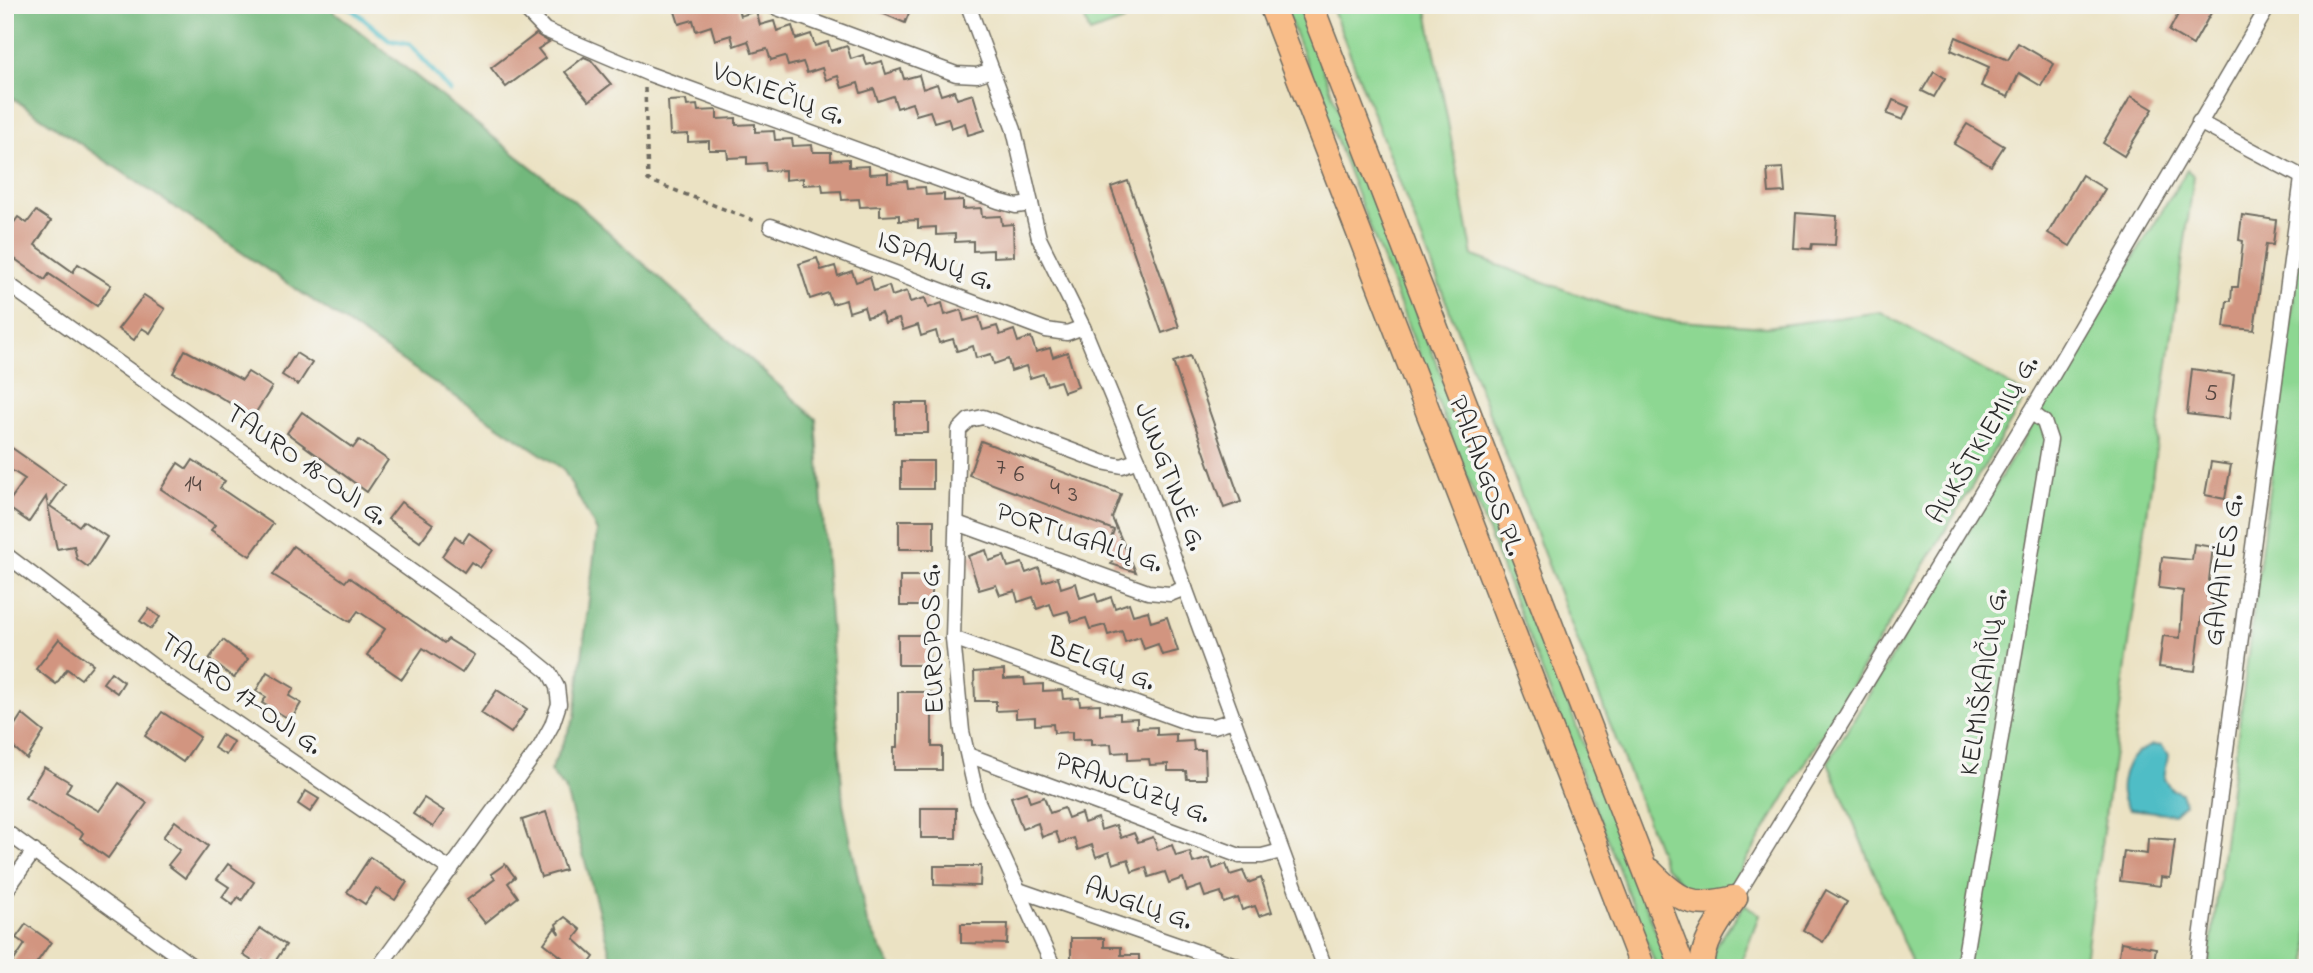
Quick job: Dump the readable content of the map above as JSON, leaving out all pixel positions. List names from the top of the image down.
{
  "streets": {
    "highway": ["PALANGOS PL."],
    "street": [
      "VOKIEČIŲ G.",
      "ISPANŲ G.",
      "AUKŠTKIEMIŲ G.",
      "TAURO 18-OJI G.",
      "JUNGTINĖ G.",
      "PORTUGALŲ G.",
      "GAVAITĖS G.",
      "EUROPOS G.",
      "BELGŲ G.",
      "KELMIŠKAIČIŲ G.",
      "TAURO 17-OJI G.",
      "PRANCŪZŲ G.",
      "ANGLŲ G."
    ]
  },
  "crossings": [
    ["VOKIEČIŲ G.", "JUNGTINĖ G."],
    ["ISPANŲ G.", "JUNGTINĖ G."],
    ["AUKŠTKIEMIŲ G.", "KELMIŠKAIČIŲ G."],
    ["TAURO 18-OJI G.", "TAURO 17-OJI G."],
    ["JUNGTINĖ G.", "PORTUGALŲ G."],
    ["JUNGTINĖ G.", "EUROPOS G."],
    ["JUNGTINĖ G.", "BELGŲ G."],
    ["JUNGTINĖ G.", "PRANCŪZŲ G."],
    ["PORTUGALŲ G.", "EUROPOS G."],
    ["EUROPOS G.", "BELGŲ G."],
    ["EUROPOS G.", "PRANCŪZŲ G."],
    ["EUROPOS G.", "ANGLŲ G."]
  ],
  "house_numbers": [
    "5",
    "7",
    "6",
    "14",
    "4",
    "3"
  ]
}
